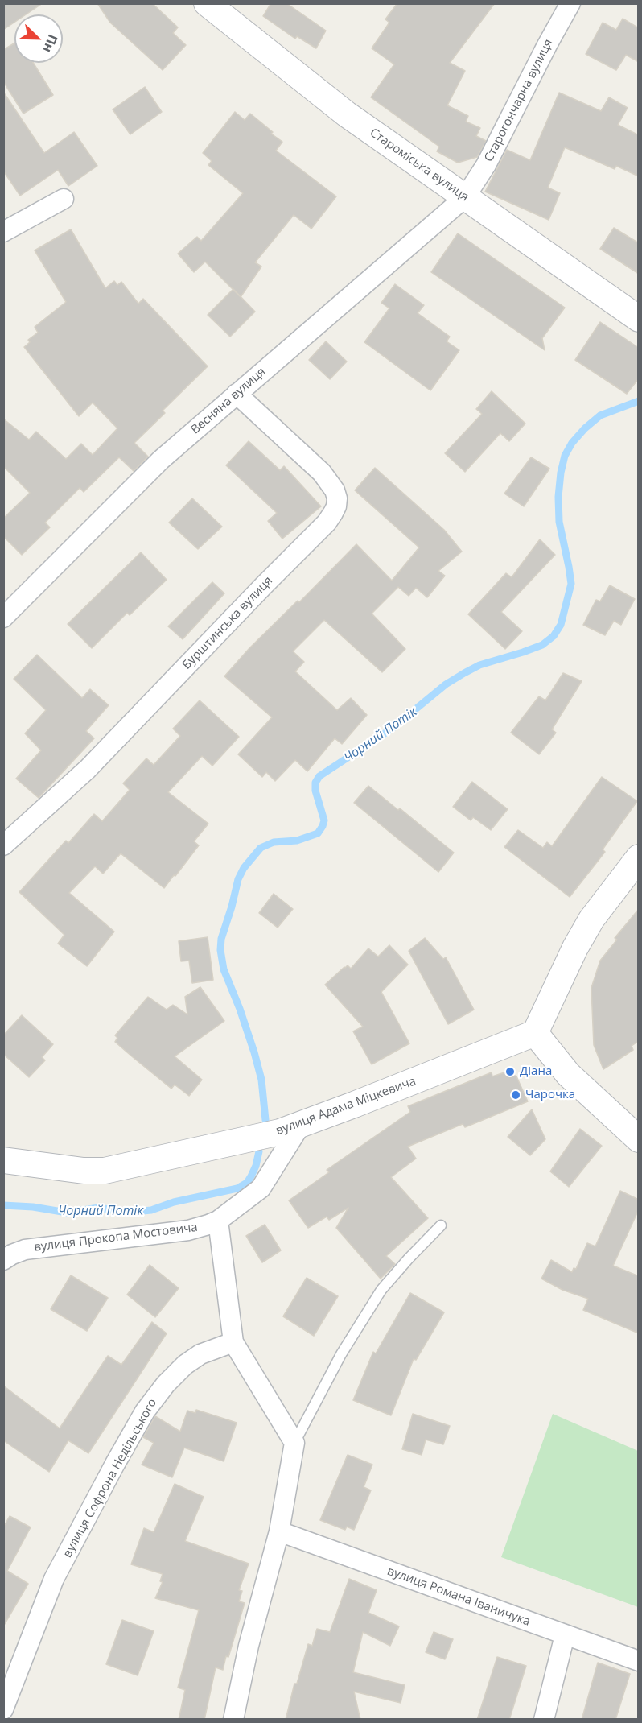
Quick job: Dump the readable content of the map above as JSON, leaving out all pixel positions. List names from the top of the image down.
{
  "streets": {
    "street": [
      "Старогончарна вулиця",
      "Староміська вулиця",
      "Весняна вулиця",
      "Бурштинська вулиця",
      "вулиця Адама Міцкевича",
      "вулиця Прокопа Мостовича",
      "вулиця Софрона Недільського",
      "вулиця Романа Іваничука"
    ]
  },
  "crossings": [
    ["Старогончарна вулиця", "Староміська вулиця"],
    ["Старогончарна вулиця", "Весняна вулиця"],
    ["Староміська вулиця", "Весняна вулиця"],
    ["Весняна вулиця", "Бурштинська вулиця"],
    ["вулиця Адама Міцкевича", "вулиця Прокопа Мостовича"]
  ],
  "water": ["Чорний Потік"],
  "places": ["Діана", "Чарочка"],
  "north": "bottom right"
}
